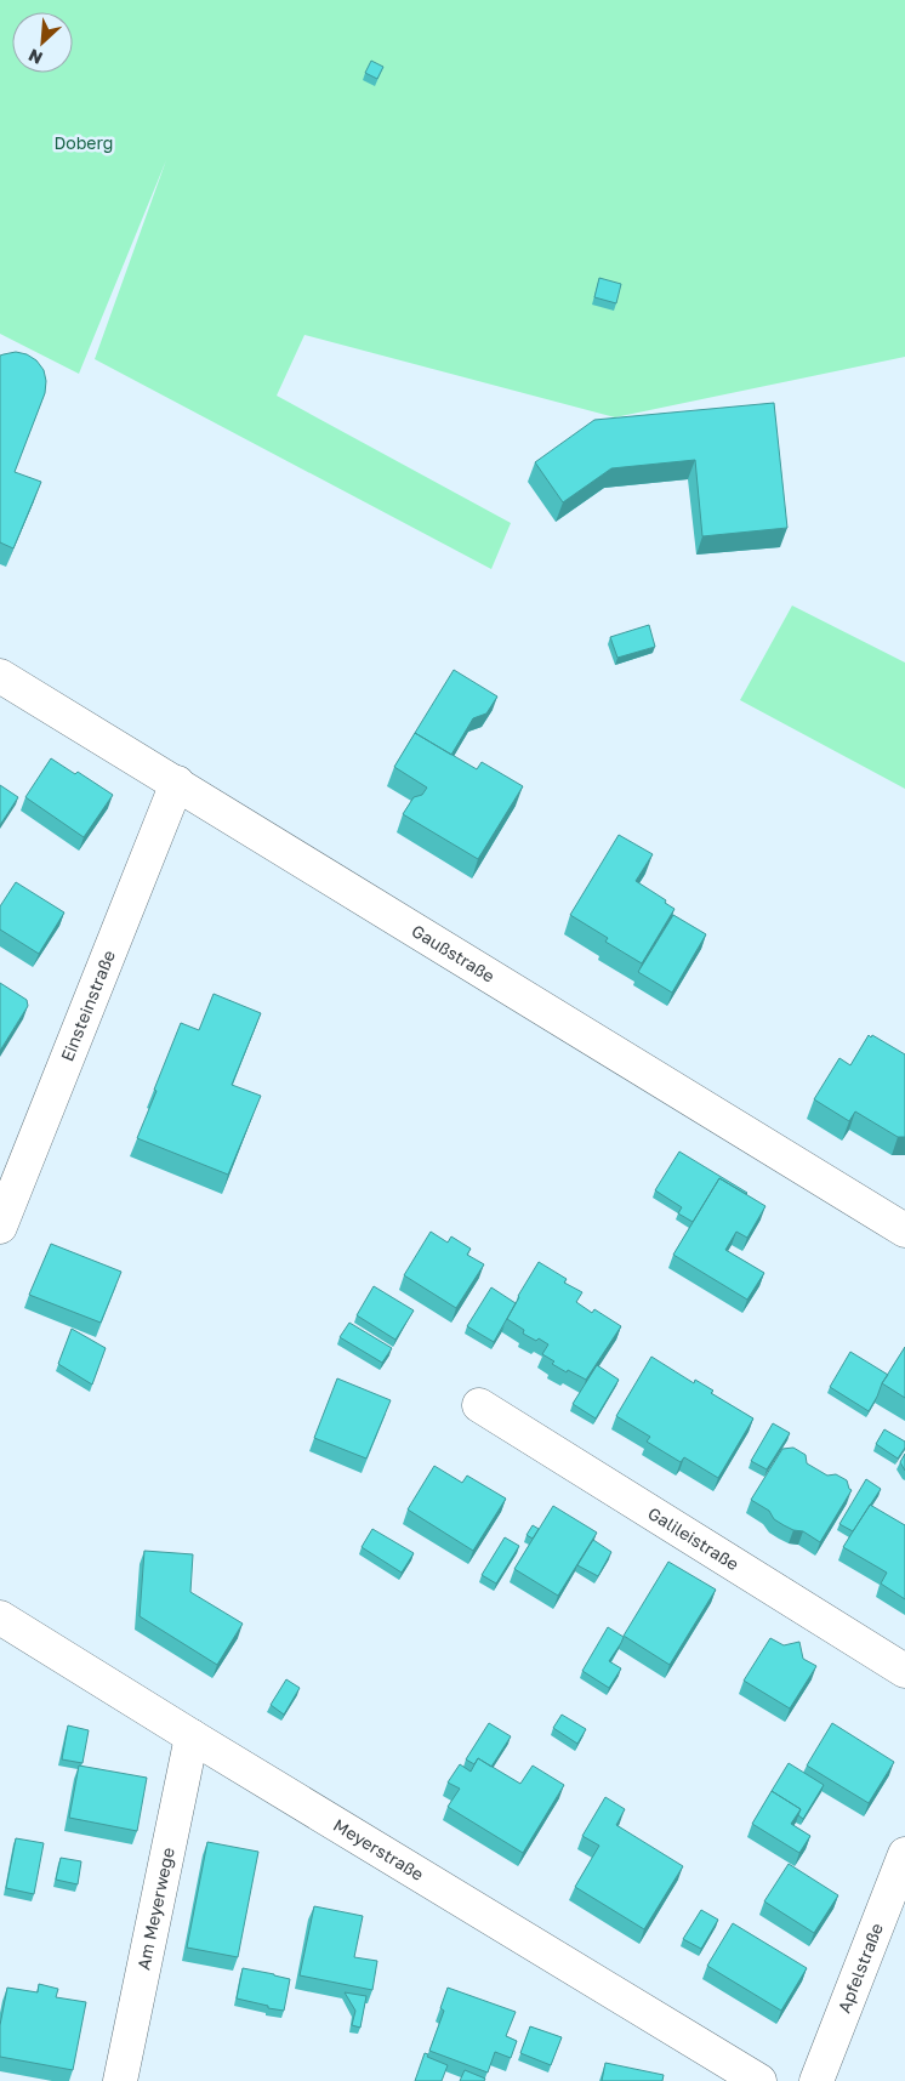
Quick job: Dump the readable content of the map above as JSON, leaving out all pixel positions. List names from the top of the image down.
{
  "streets": {
    "street": [
      "Gaußstraße",
      "Einsteinstraße",
      "Galileistraße",
      "Meyerstraße",
      "Am Meyerwege",
      "Apfelstraße"
    ]
  },
  "crossings": [
    ["Gaußstraße", "Einsteinstraße"],
    ["Meyerstraße", "Am Meyerwege"]
  ],
  "parks": ["Doberg"],
  "north": "bottom left"
}
